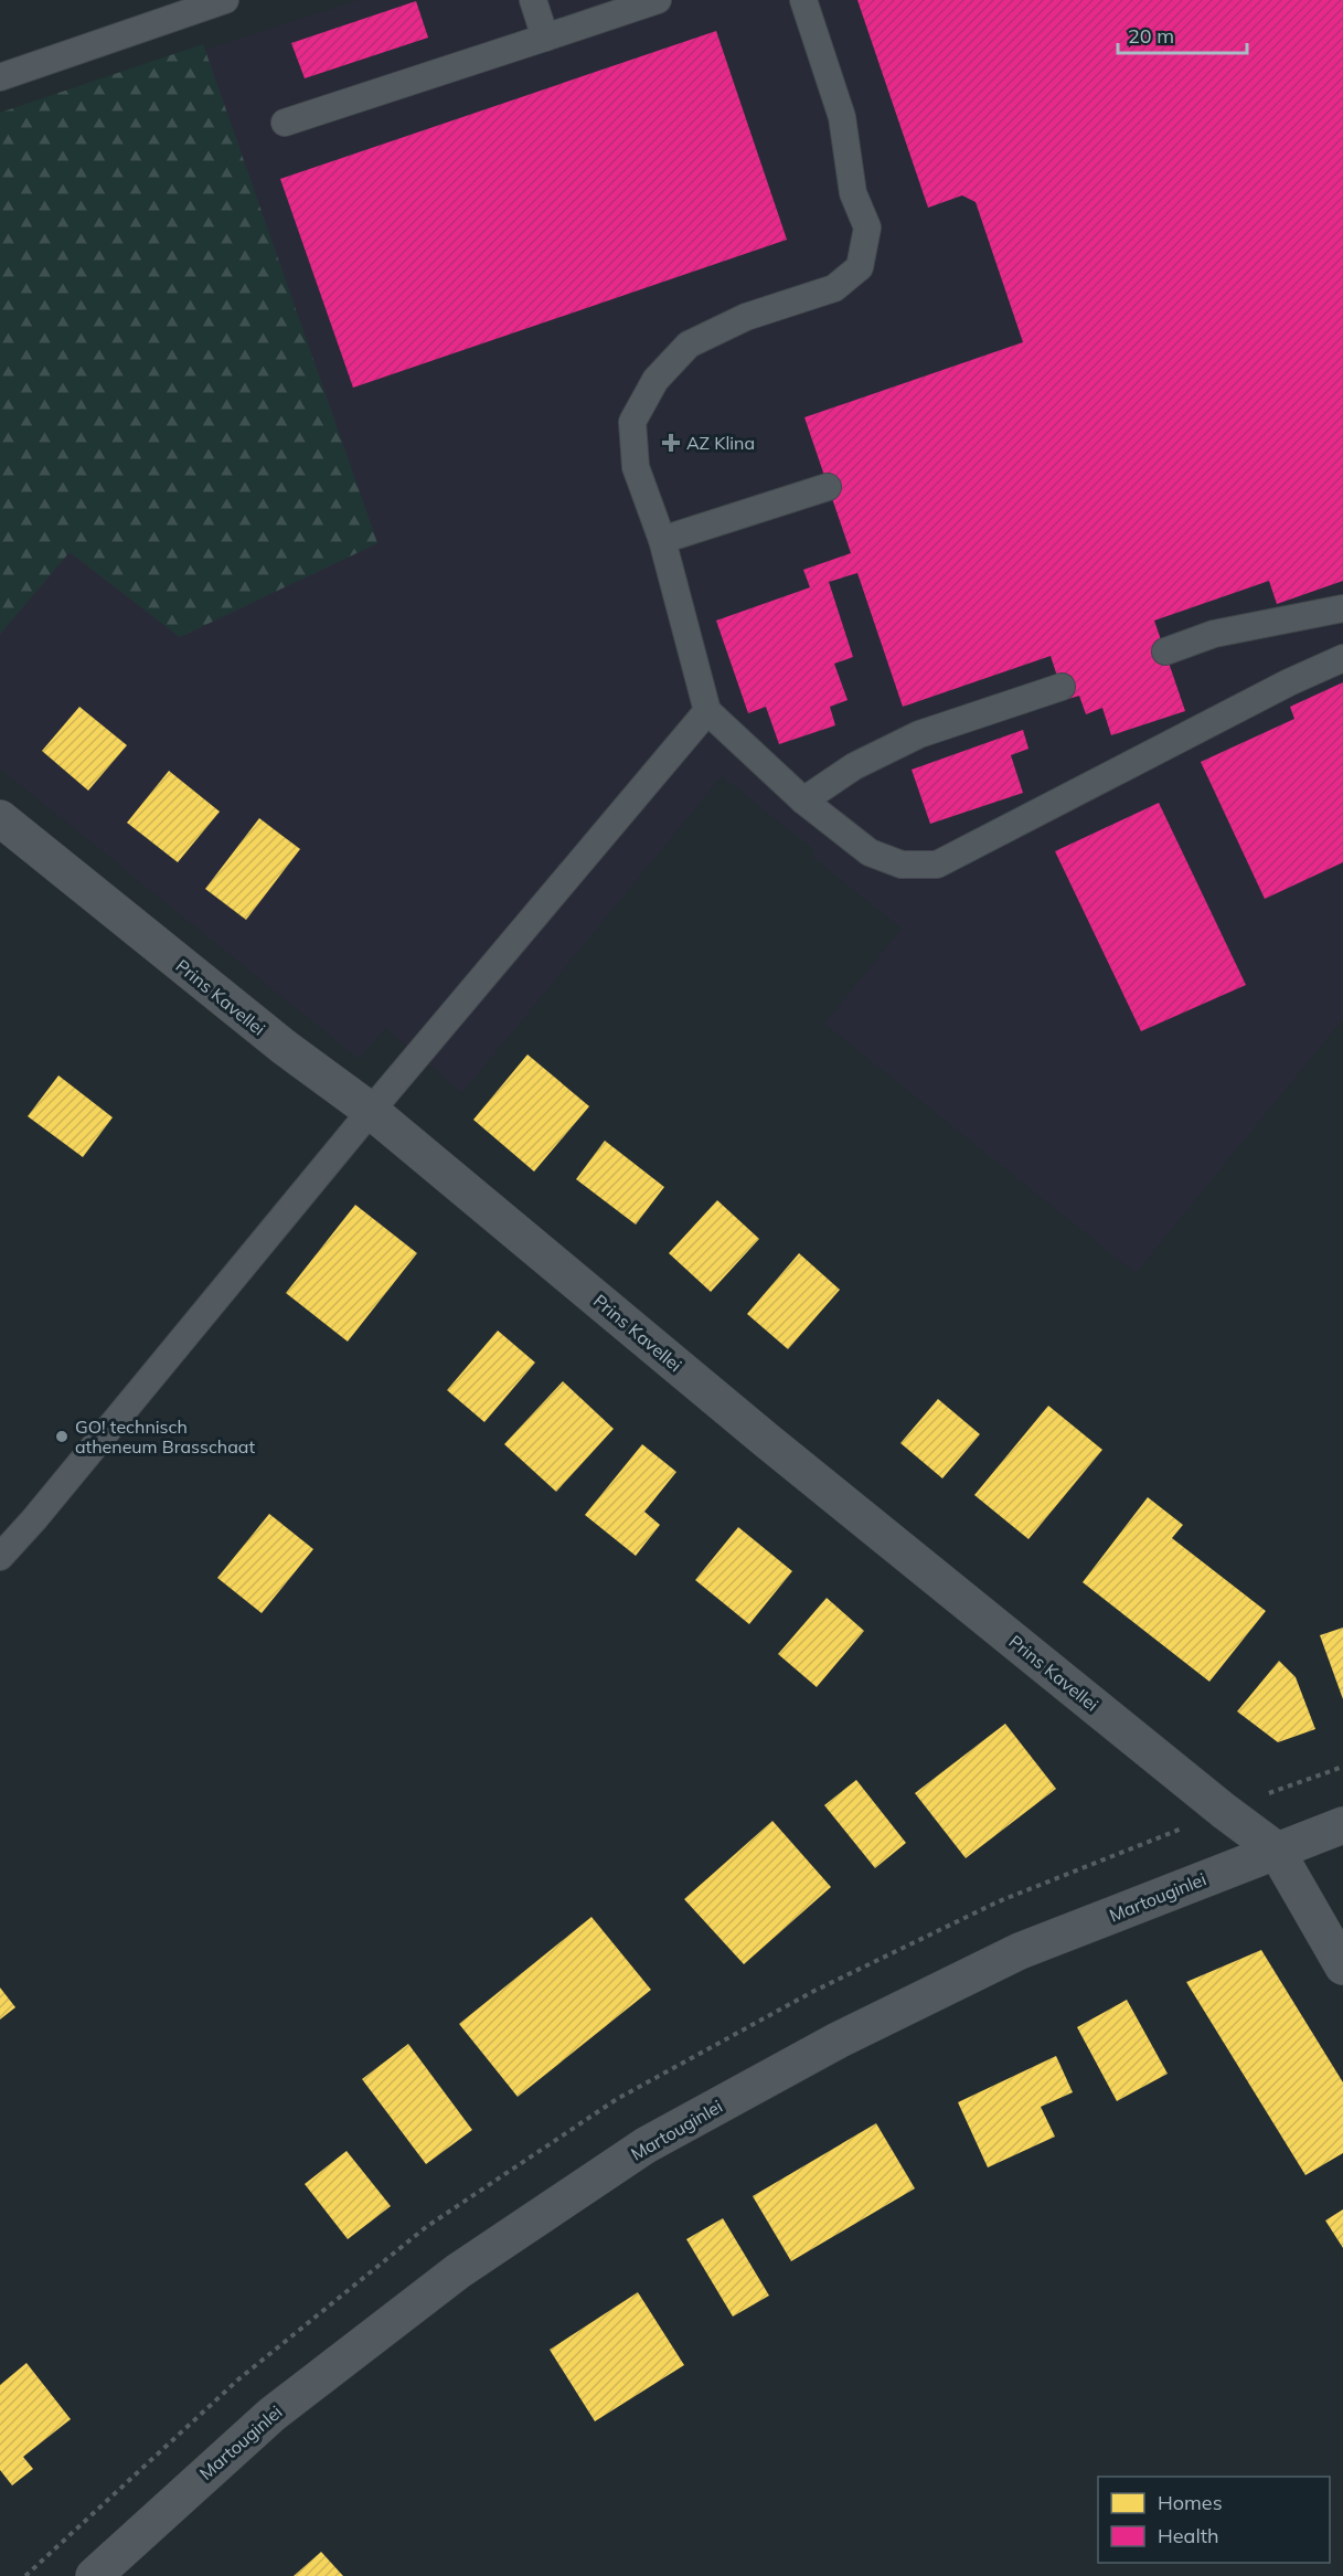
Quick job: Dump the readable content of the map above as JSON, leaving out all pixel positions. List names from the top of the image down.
{
  "streets": {
    "street": ["Prins Kavellei", "Martouginlei"]
  },
  "crossings": [
    ["Prins Kavellei", "Martouginlei"]
  ],
  "places": {
    "health": ["AZ Klina"],
    "other": ["GO! technisch atheneum Brasschaat"]
  },
  "legend": ["Homes", "Health"],
  "scale_bar": "20 m"
}
